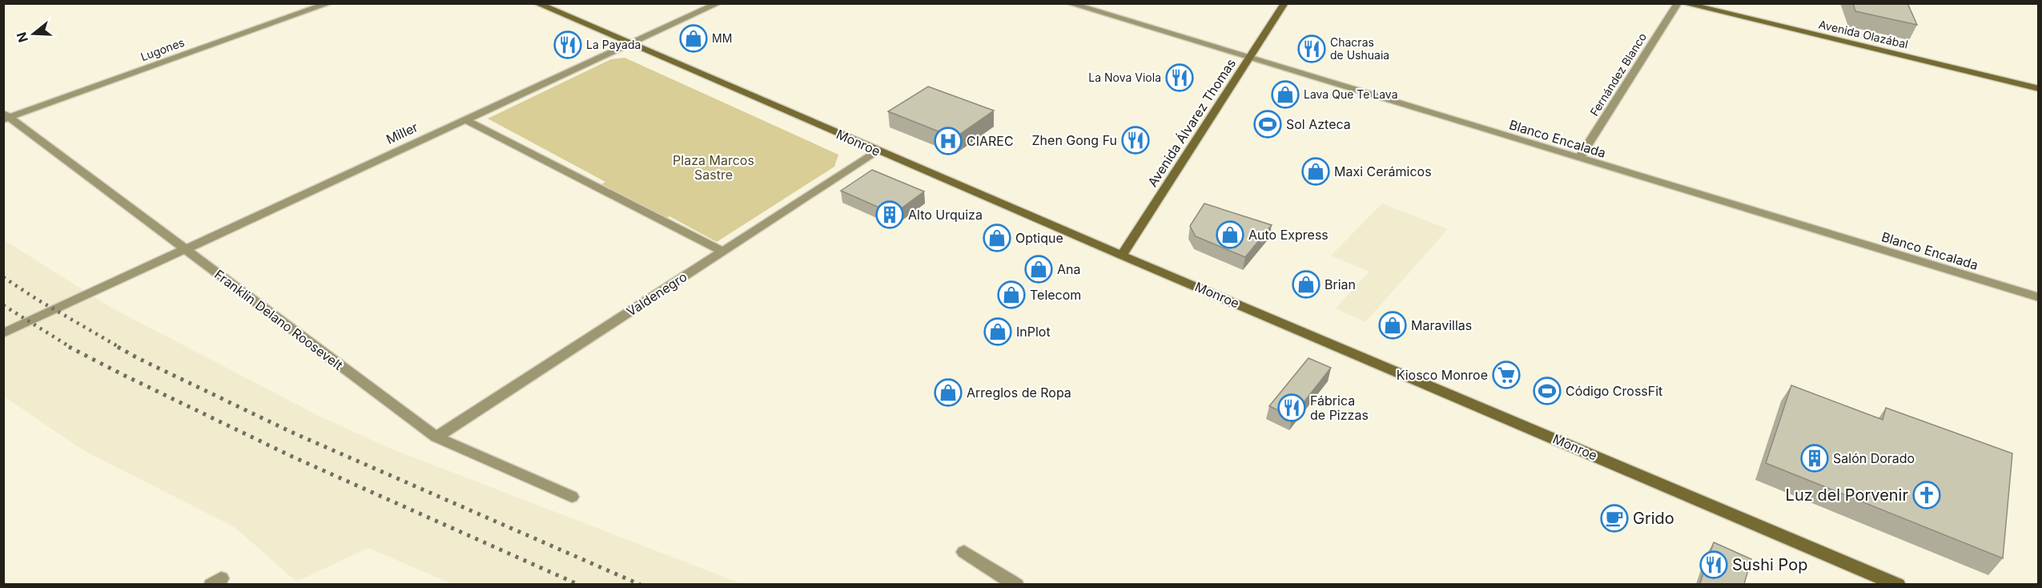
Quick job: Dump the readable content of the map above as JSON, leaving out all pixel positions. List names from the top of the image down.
{
  "streets": {
    "main road": ["Avenida Olazábal", "Avenida Álvarez Thomas", "Monroe"],
    "street": [
      "Lugones",
      "Fernández Blanco",
      "Miller",
      "Blanco Encalada",
      "Valdenegro",
      "Franklin Delano Roosevelt"
    ]
  },
  "crossings": [
    ["Lugones", "Franklin Delano Roosevelt"],
    ["Fernández Blanco", "Blanco Encalada"],
    ["Avenida Álvarez Thomas", "Blanco Encalada"],
    ["Avenida Álvarez Thomas", "Monroe"],
    ["Miller", "Monroe"],
    ["Miller", "Franklin Delano Roosevelt"],
    ["Monroe", "Valdenegro"],
    ["Valdenegro", "Franklin Delano Roosevelt"]
  ],
  "parks": ["Plaza Marcos Sastre"],
  "places": {
    "shop": [
      "MM",
      "Lava Que Te Lava",
      "Maxi Cerámicos",
      "Auto Express",
      "Optique",
      "Ana",
      "Brian",
      "Telecom",
      "Maravillas",
      "InPlot",
      "Arreglos de Ropa"
    ],
    "restaurant": [
      "La Payada",
      "Chacras de Ushuaia",
      "La Nova Viola",
      "Zhen Gong Fu",
      "Fábrica de Pizzas",
      "Sushi Pop"
    ],
    "sports": ["Sol Azteca", "Código CrossFit"],
    "hospital": ["CIAREC"],
    "building": ["Alto Urquiza", "Salón Dorado"],
    "supermarket": ["Kiosco Monroe"],
    "church": ["Luz del Porvenir"],
    "cafe": ["Grido"]
  },
  "north": "left"
}
